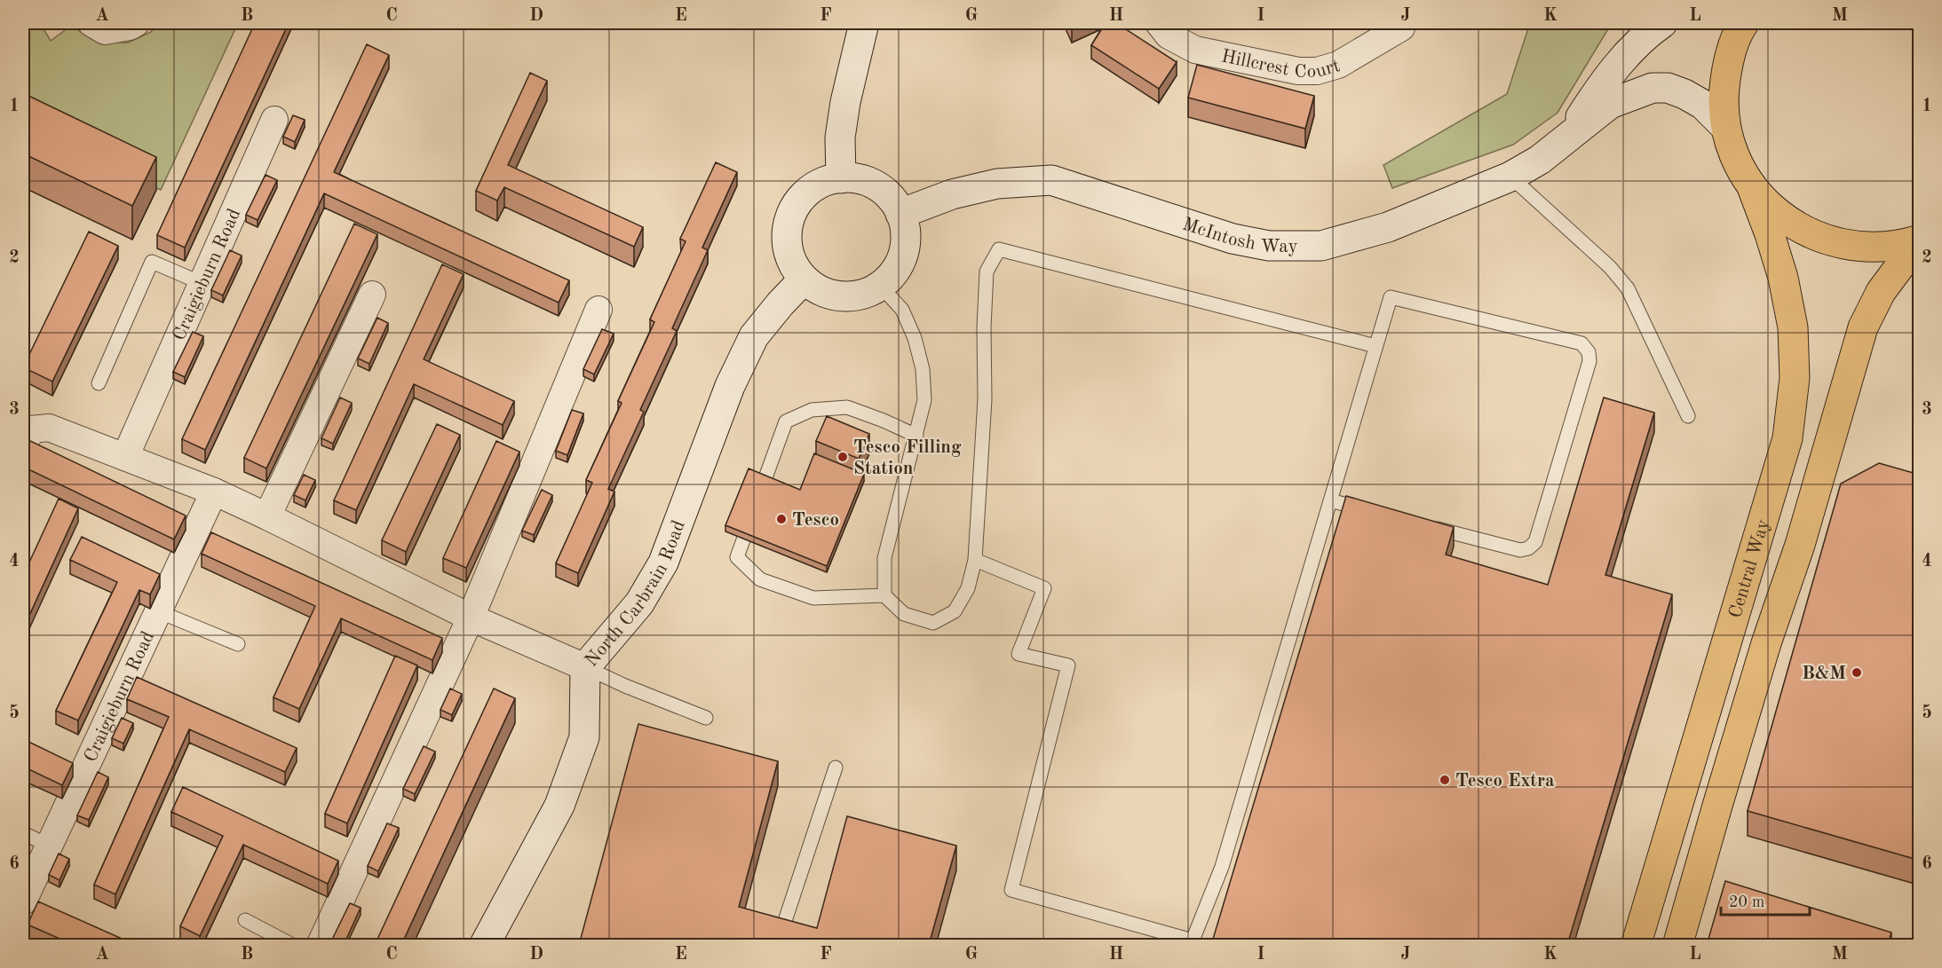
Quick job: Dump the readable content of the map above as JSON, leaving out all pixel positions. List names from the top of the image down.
{
  "streets": {
    "main road": ["Central Way"],
    "street": [
      "Hillcrest Court",
      "McIntosh Way",
      "Craigieburn Road",
      "North Carbrain Road"
    ]
  },
  "crossings": [
    ["McIntosh Way", "North Carbrain Road"]
  ],
  "places": [
    "Tesco Filling Station",
    "Tesco",
    "B&M",
    "Tesco Extra"
  ],
  "scale_bar": "20 m",
  "grid": {
    "columns": [
      "A",
      "B",
      "C",
      "D",
      "E",
      "F",
      "G",
      "H",
      "I",
      "J",
      "K",
      "L",
      "M"
    ],
    "rows": [
      "1",
      "2",
      "3",
      "4",
      "5",
      "6"
    ]
  }
}
